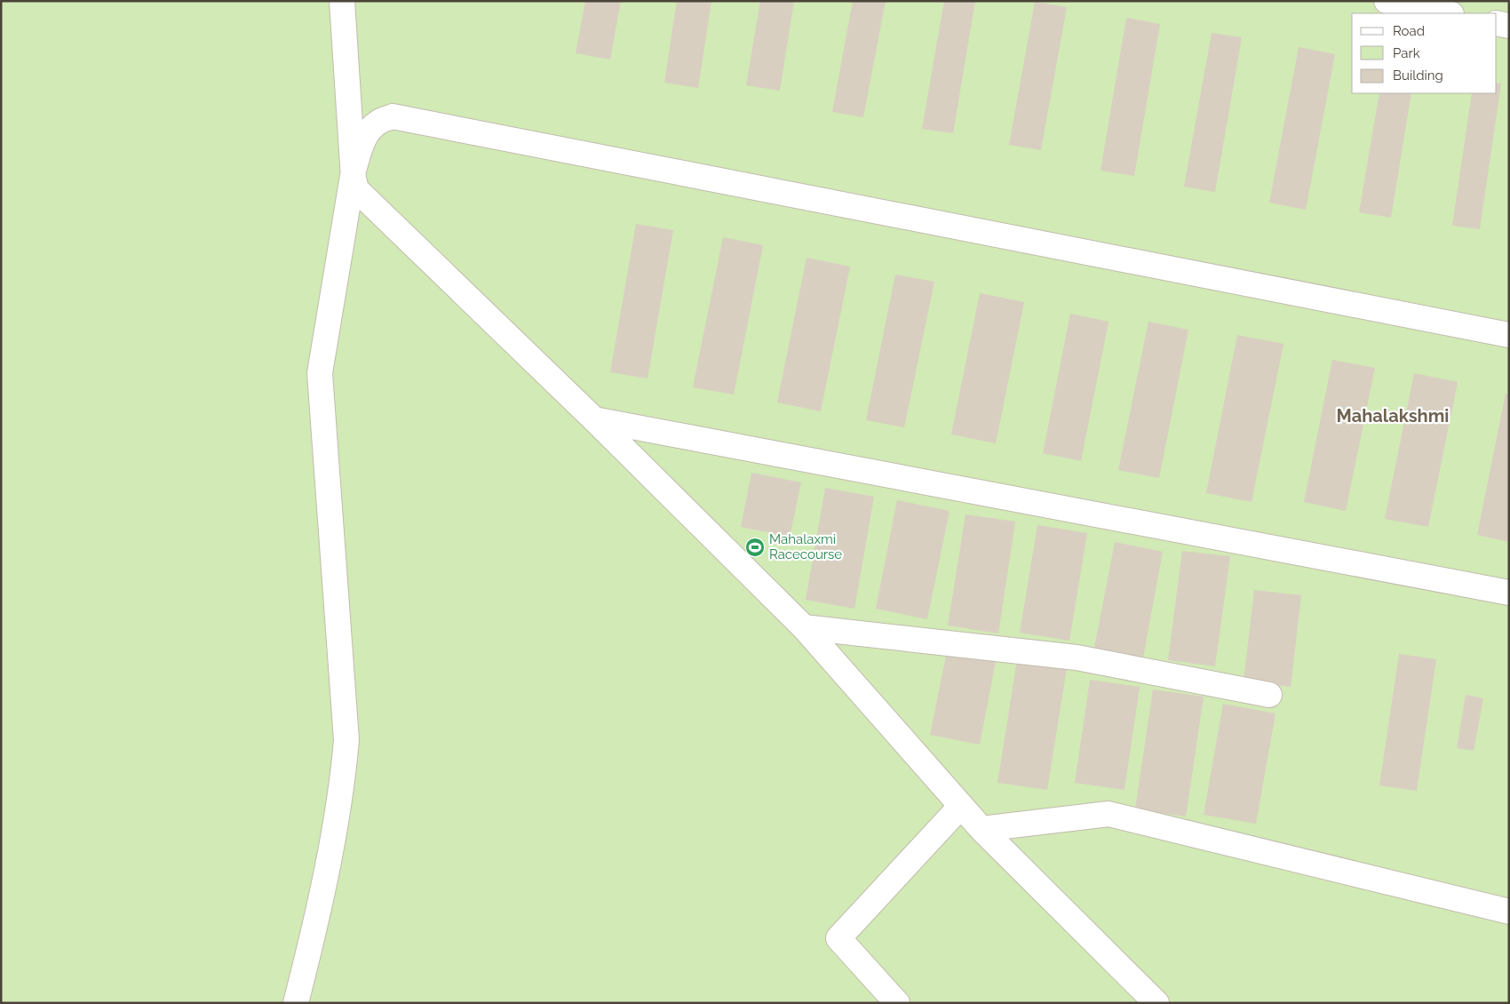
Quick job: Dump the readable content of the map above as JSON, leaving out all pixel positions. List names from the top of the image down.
{
  "districts": ["Mahalakshmi"],
  "places": {
    "sports": ["Mahalaxmi Racecourse"]
  },
  "legend": ["Road", "Park", "Building"]
}
